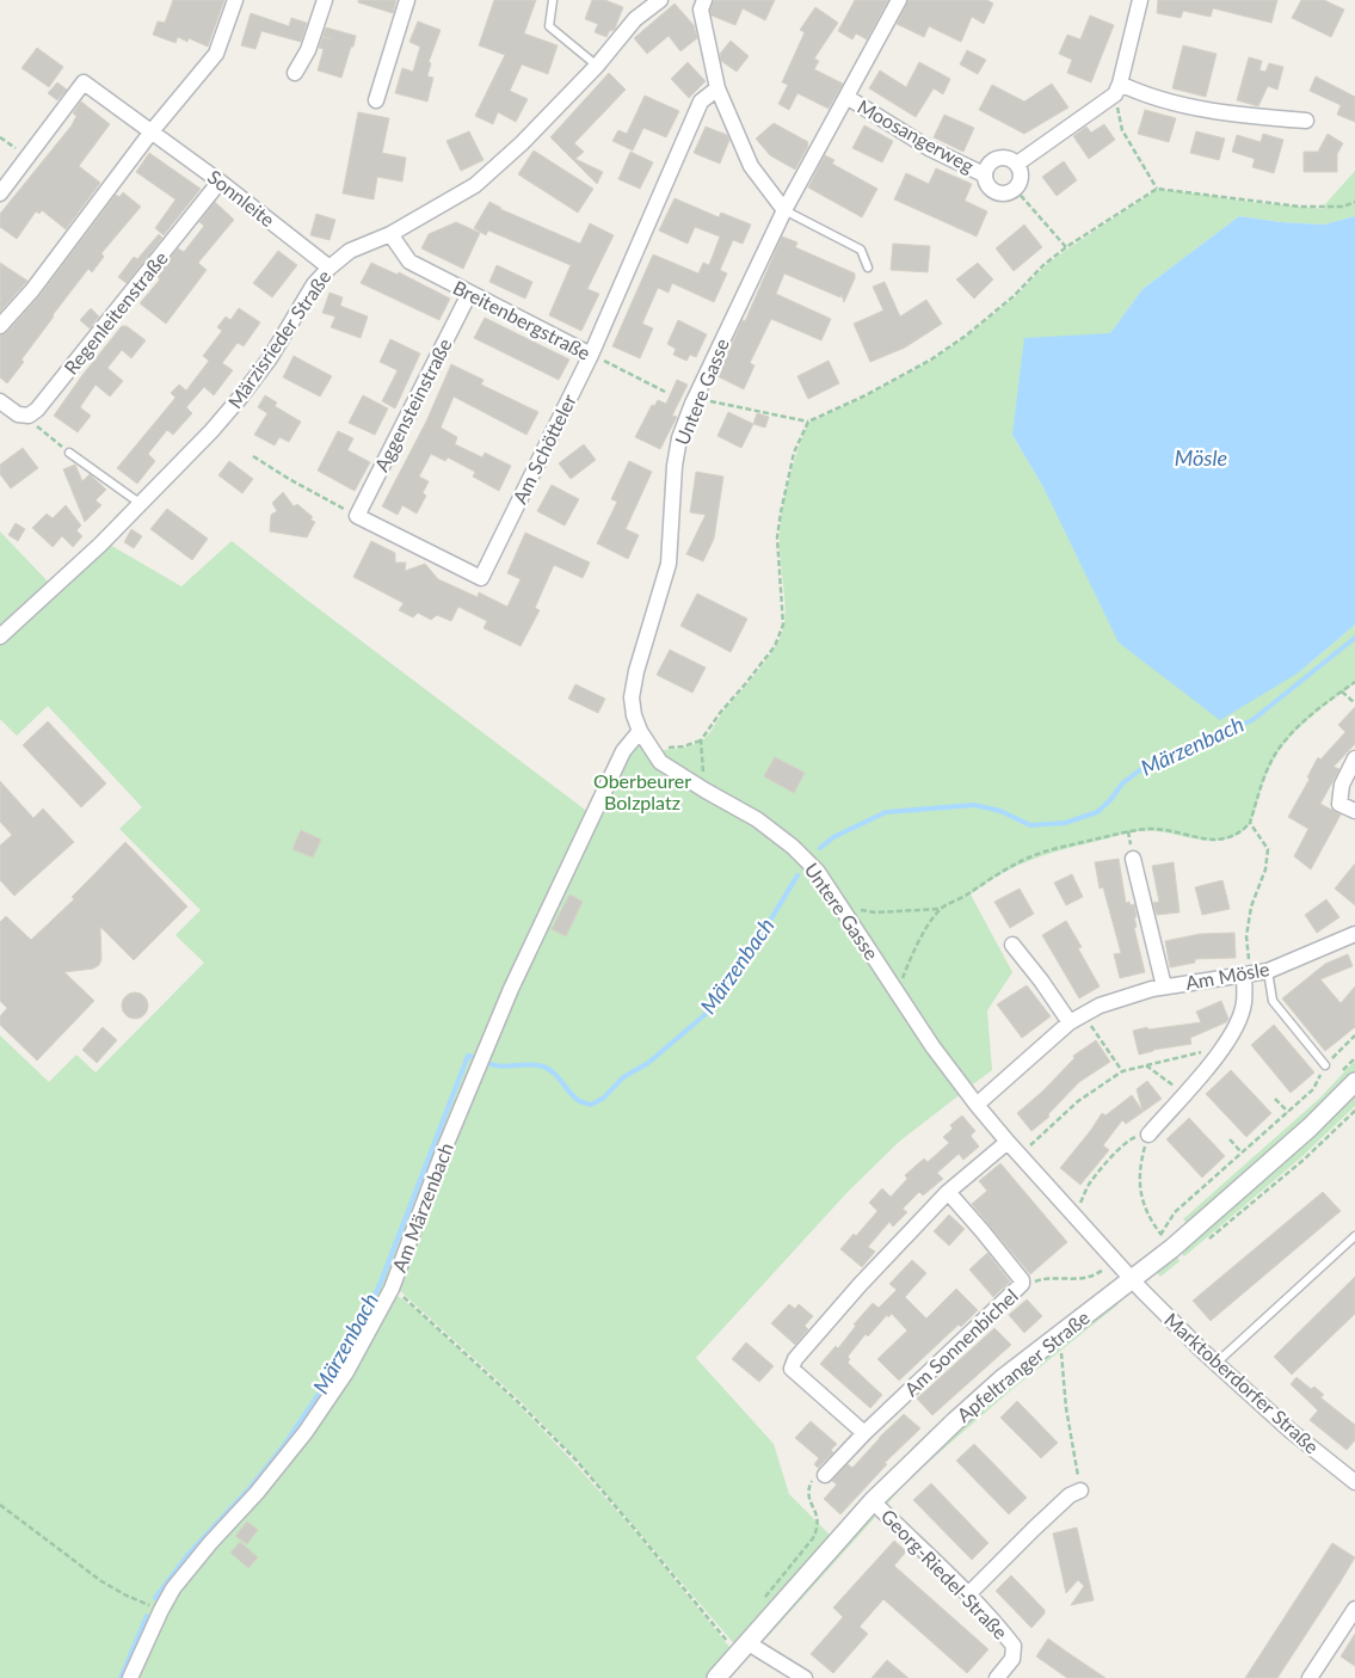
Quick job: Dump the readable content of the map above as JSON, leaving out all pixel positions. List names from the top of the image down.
{
  "streets": {
    "street": [
      "Moosangerweg",
      "Sonnleite",
      "Regenleitenstraße",
      "Breitenbergstraße",
      "Märzisrieder Straße",
      "Untere Gasse",
      "Aggensteinstraße",
      "Am Schötteler",
      "Am Mösle",
      "Am Märzenbach",
      "Am Sonnenbichel",
      "Apfeltranger Straße",
      "Marktoberdorfer Straße",
      "Georg-Riedel-Straße"
    ]
  },
  "crossings": [
    ["Moosangerweg", "Untere Gasse"],
    ["Sonnleite", "Regenleitenstraße"],
    ["Sonnleite", "Märzisrieder Straße"],
    ["Breitenbergstraße", "Märzisrieder Straße"],
    ["Breitenbergstraße", "Aggensteinstraße"],
    ["Breitenbergstraße", "Am Schötteler"],
    ["Untere Gasse", "Am Mösle"],
    ["Untere Gasse", "Am Märzenbach"],
    ["Untere Gasse", "Apfeltranger Straße"],
    ["Untere Gasse", "Marktoberdorfer Straße"],
    ["Aggensteinstraße", "Am Schötteler"],
    ["Apfeltranger Straße", "Marktoberdorfer Straße"],
    ["Apfeltranger Straße", "Georg-Riedel-Straße"]
  ],
  "water": ["Mösle", "Märzenbach"],
  "parks": ["Oberbeurer Bolzplatz"]
}
